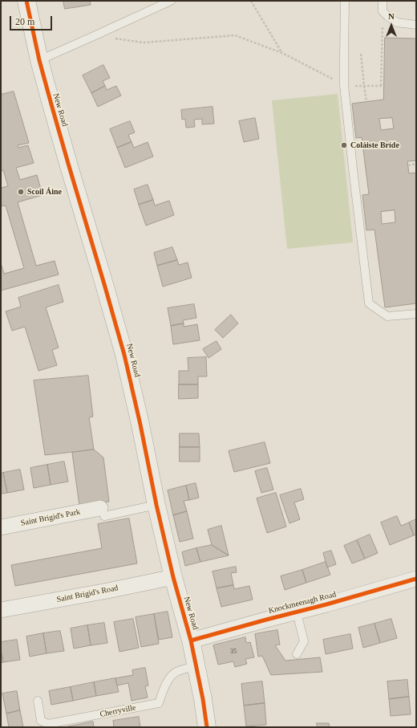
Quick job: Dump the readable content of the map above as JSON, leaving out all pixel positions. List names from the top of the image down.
{
  "streets": {
    "street": [
      "New Road",
      "Saint Brigid's Park",
      "Saint Brigid's Road",
      "Knockmeenagh Road"
    ],
    "lane": ["Cherryville"]
  },
  "crossings": [
    ["New Road", "Saint Brigid's Road"],
    ["New Road", "Knockmeenagh Road"],
    ["New Road", "Cherryville"]
  ],
  "places": ["Coláiste Bríde", "Scoil Áine"],
  "house_numbers": ["35"],
  "scale_bar": "20 m",
  "north": "top"
}
